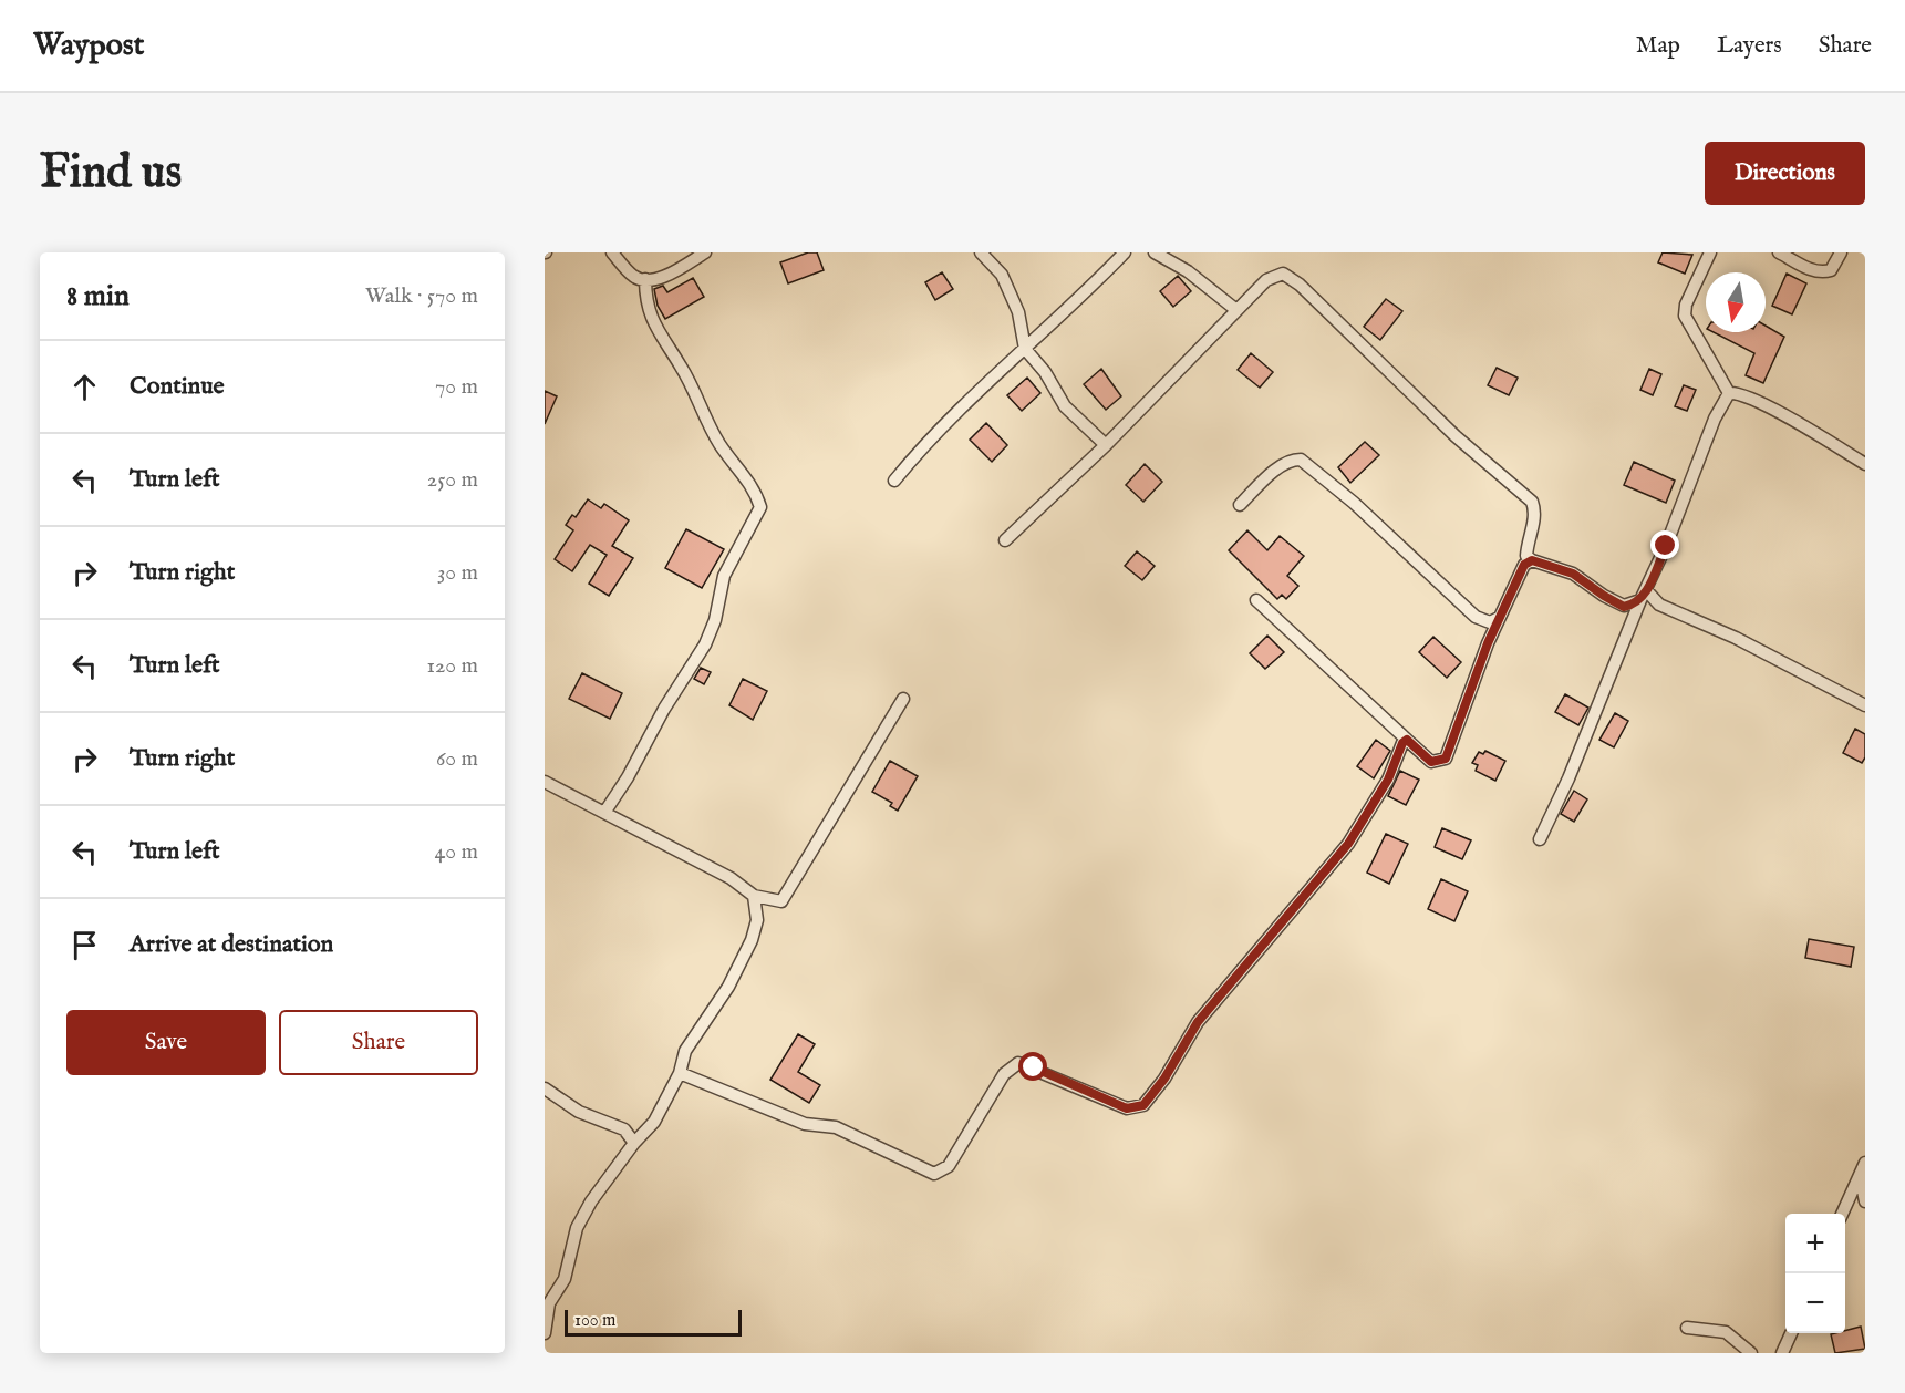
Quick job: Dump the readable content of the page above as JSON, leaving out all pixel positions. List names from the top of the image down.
{
  "scale_bar": "100 m",
  "north": "bottom",
  "page": {
    "header": "Waypost",
    "nav": ["Map", "Layers", "Share"],
    "buttons": [
      "Directions",
      ["Save", "Share"]
    ],
    "title": "Find us",
    "heading": ["8 min", "Walk · 570 m"],
    "list": [
      ["Continue", "70 m"],
      ["Turn left", "250 m"],
      ["Turn right", "30 m"],
      ["Turn left", "120 m"],
      ["Turn right", "60 m"],
      ["Turn left", "40 m"],
      "Arrive at destination"
    ],
    "map_buttons": ["+", "−"],
    "scale": "100 m"
  }
}
